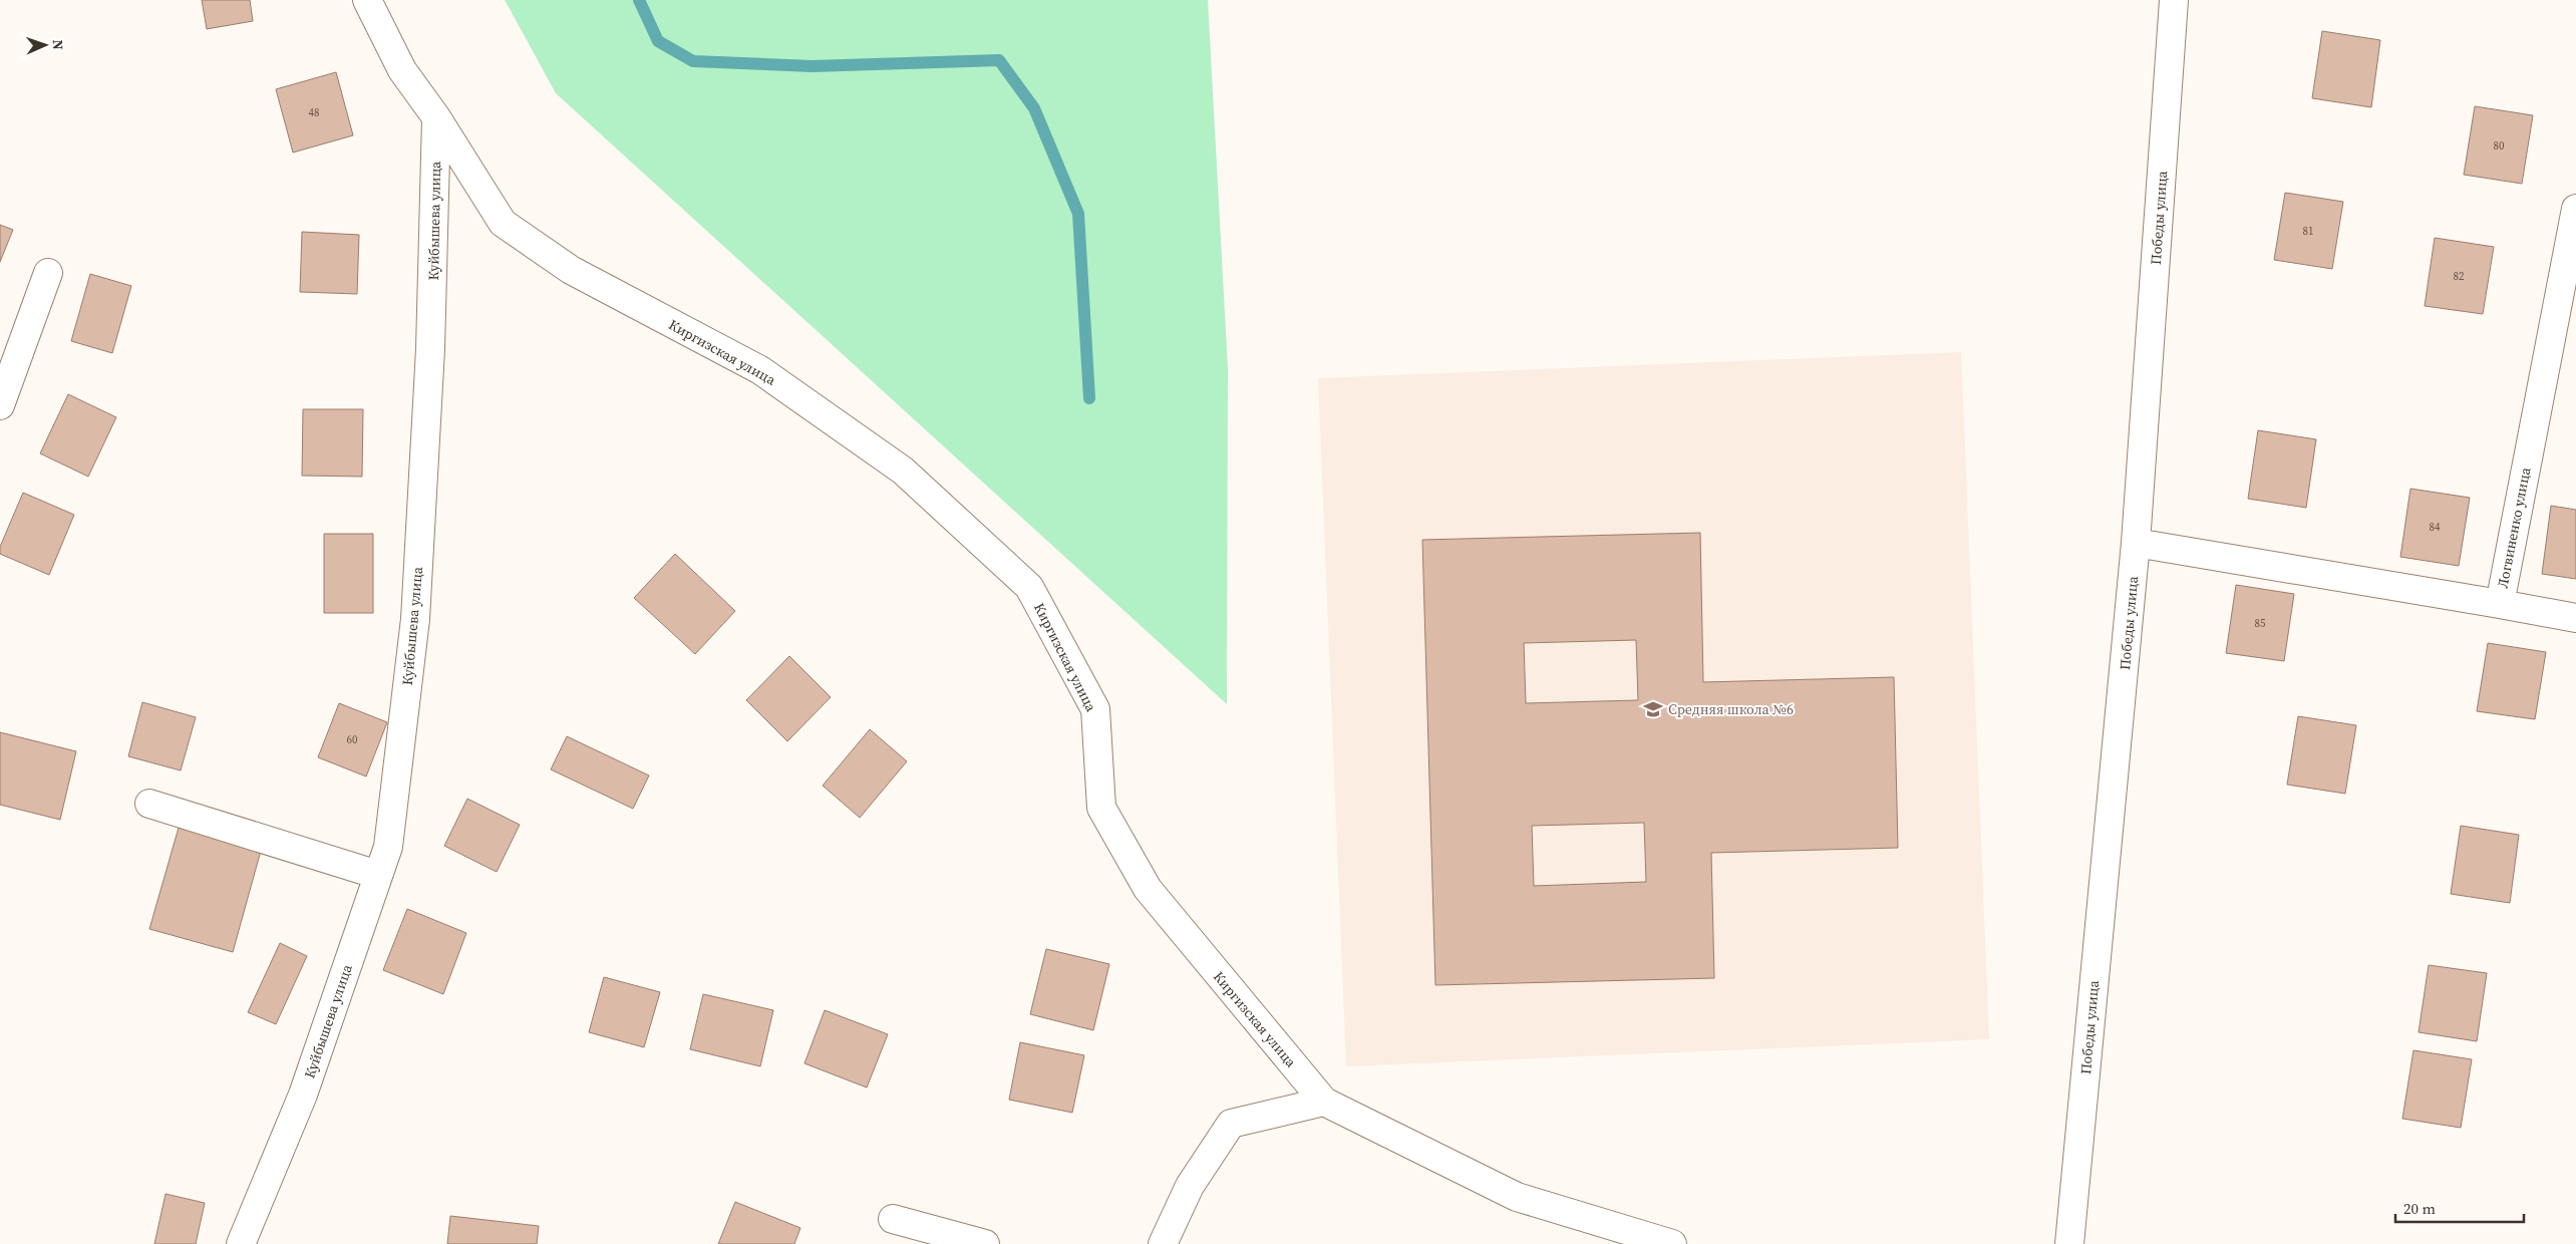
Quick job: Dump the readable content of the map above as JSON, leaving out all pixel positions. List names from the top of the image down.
{
  "streets": {
    "street": [
      "Победы улица",
      "Куйбышева улица",
      "Киргизская улица",
      "Логвиненко улица"
    ]
  },
  "crossings": [
    ["Победы улица", "Логвиненко улица"],
    ["Куйбышева улица", "Киргизская улица"]
  ],
  "places": {
    "school or university": ["Средняя школа №6"]
  },
  "house_numbers": [
    "48",
    "80",
    "81",
    "82",
    "84",
    "85",
    "60"
  ],
  "scale_bar": "20 m",
  "north": "right"
}
